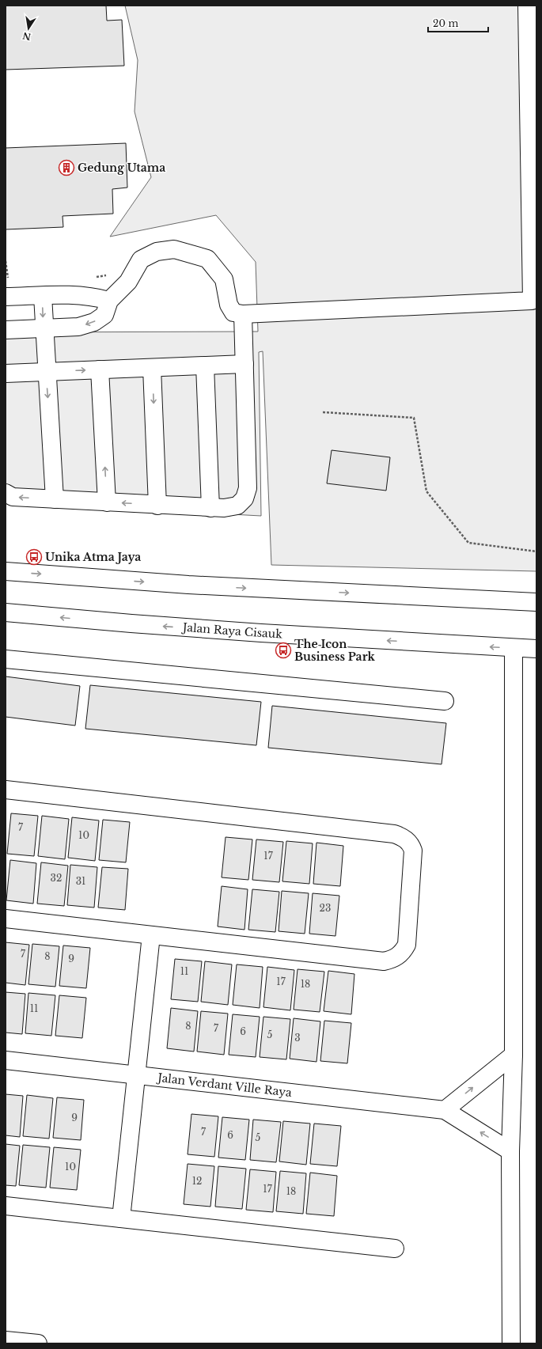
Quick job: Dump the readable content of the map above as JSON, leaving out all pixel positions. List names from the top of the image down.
{
  "streets": {
    "street": ["Jalan Raya Cisauk", "Jalan Verdant Ville Raya"]
  },
  "places": {
    "building": ["Gedung Utama"],
    "bus stop": ["Unika Atma Jaya", "The Icon Business Park"]
  },
  "house_numbers": [
    "7",
    "10",
    "17",
    "32",
    "31",
    "23",
    "7",
    "8",
    "9",
    "11",
    "17",
    "18",
    "11",
    "8",
    "7",
    "6",
    "5",
    "3",
    "9",
    "7",
    "6",
    "5",
    "10",
    "12",
    "17",
    "18"
  ],
  "scale_bar": "20 m",
  "north": "bottom"
}
